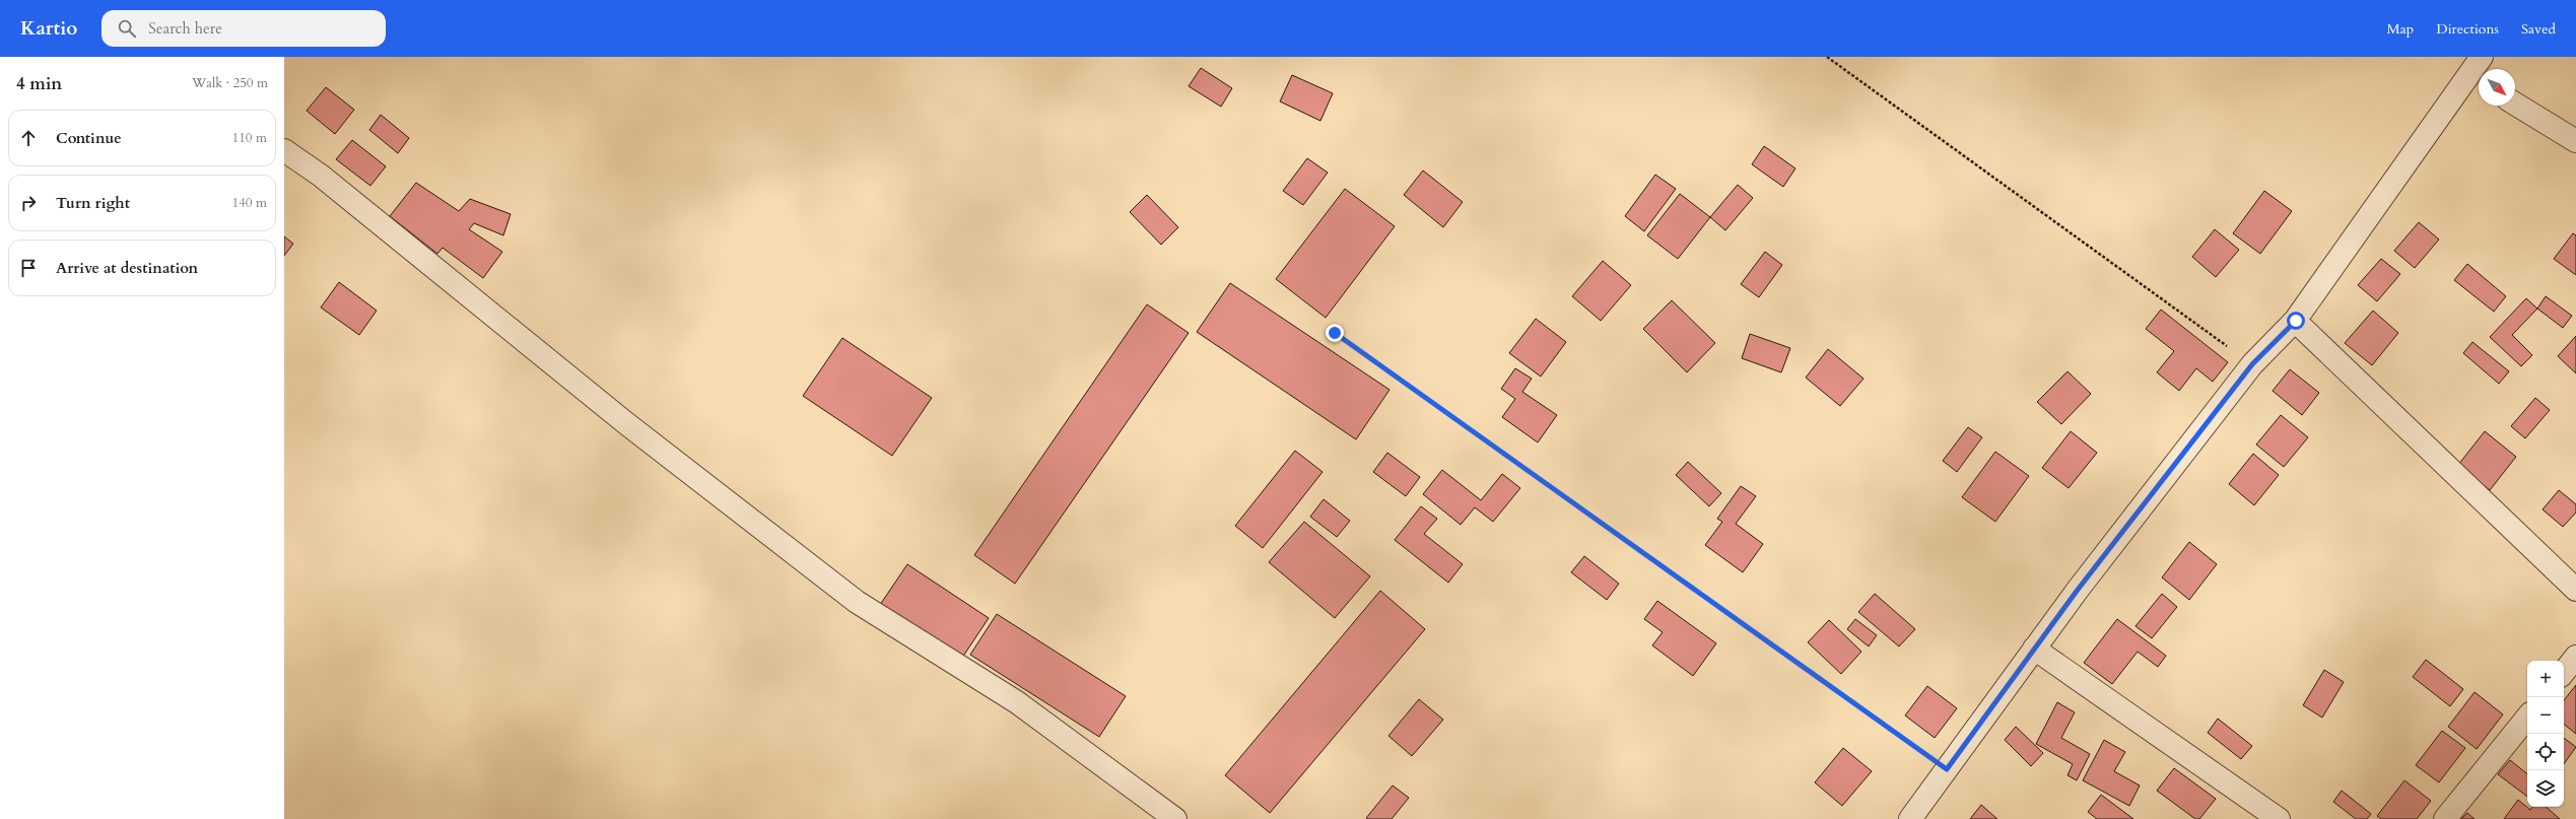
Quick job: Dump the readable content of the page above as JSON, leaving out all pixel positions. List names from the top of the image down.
{
  "north": "bottom right",
  "page": {
    "header": "Kartio",
    "search": "Search here",
    "nav": ["Map", "Directions", "Saved"],
    "heading": ["4 min", "Walk · 250 m"],
    "list": [
      ["Continue", "110 m"],
      ["Turn right", "140 m"],
      "Arrive at destination"
    ],
    "map_buttons": ["+", "−"]
  }
}
